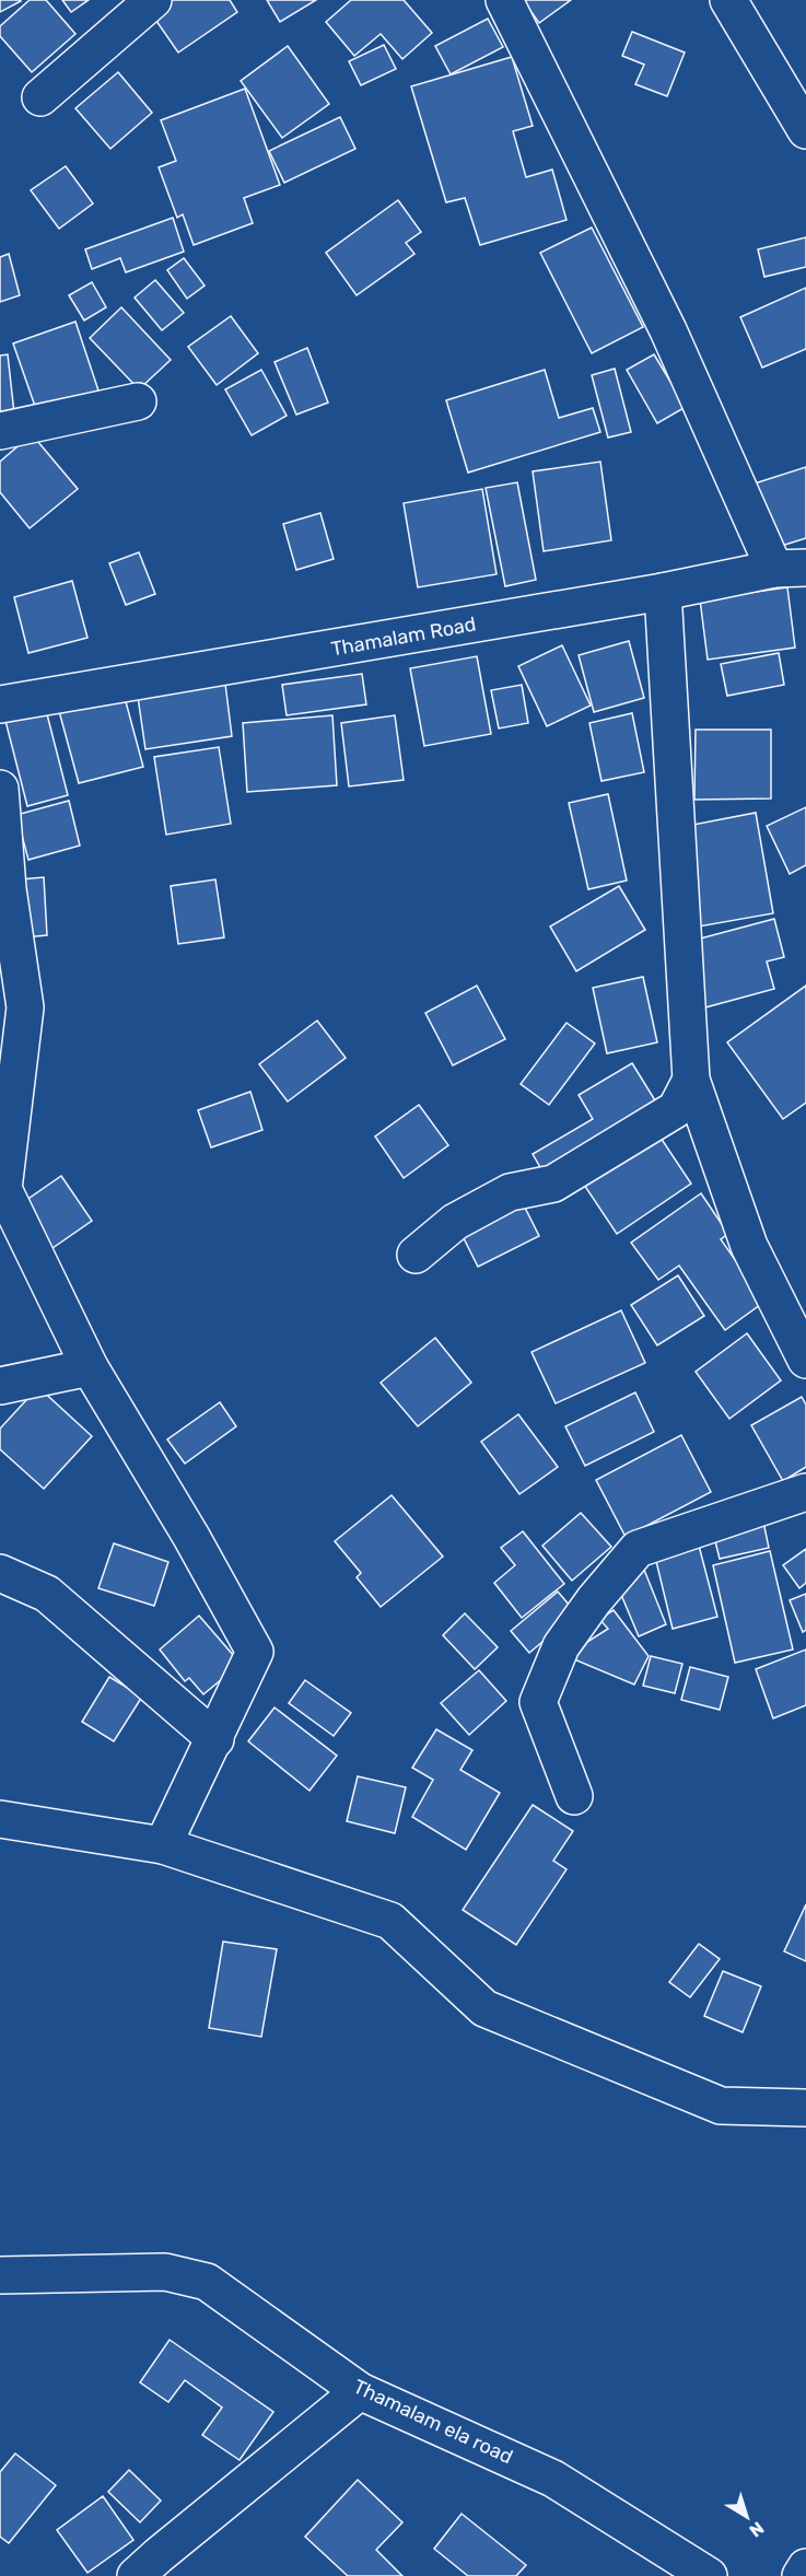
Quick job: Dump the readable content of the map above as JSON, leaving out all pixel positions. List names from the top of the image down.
{
  "streets": {
    "street": ["Thamalam Road", "Thamalam ela road"]
  },
  "north": "bottom right"
}
